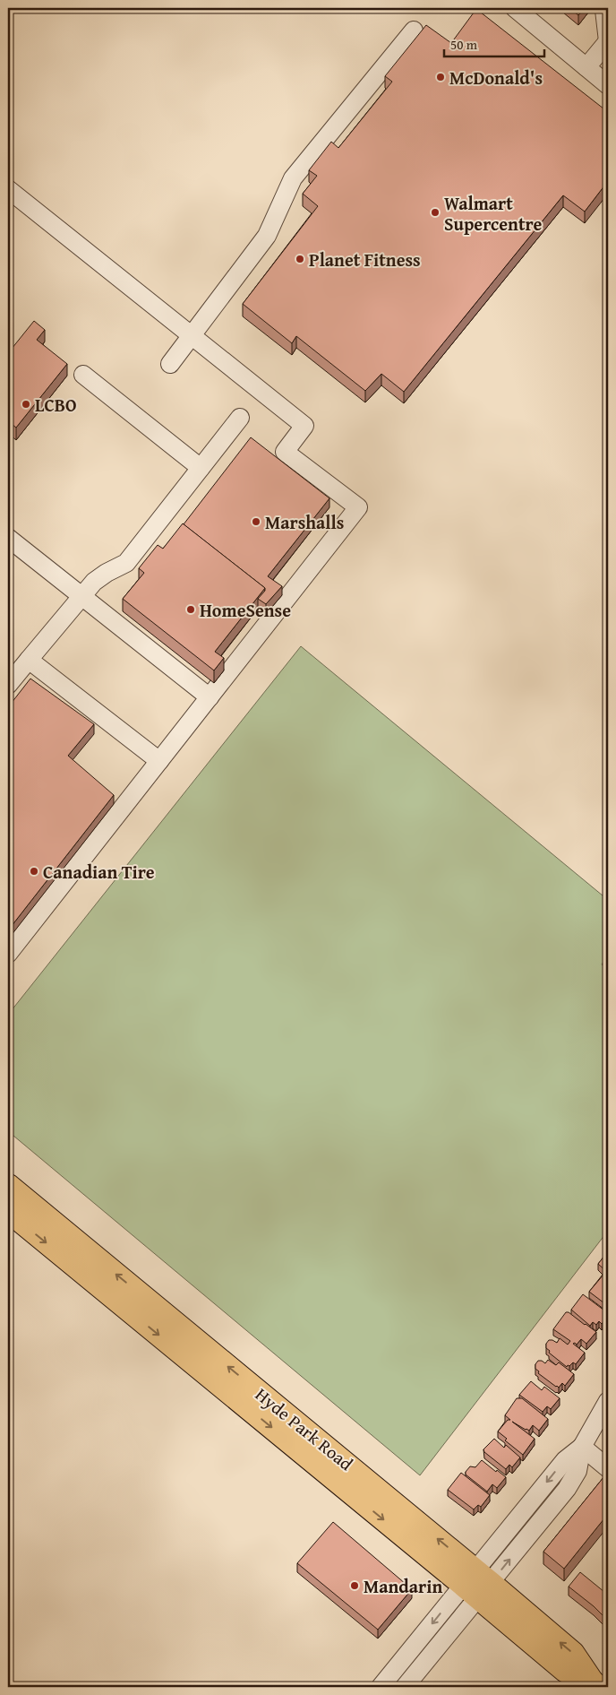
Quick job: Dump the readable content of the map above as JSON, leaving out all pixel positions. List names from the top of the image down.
{
  "streets": {
    "main road": ["Hyde Park Road"]
  },
  "places": [
    "McDonald's",
    "Walmart Supercentre",
    "Planet Fitness",
    "LCBO",
    "Marshalls",
    "HomeSense",
    "Canadian Tire",
    "Mandarin"
  ],
  "scale_bar": "50 m"
}
